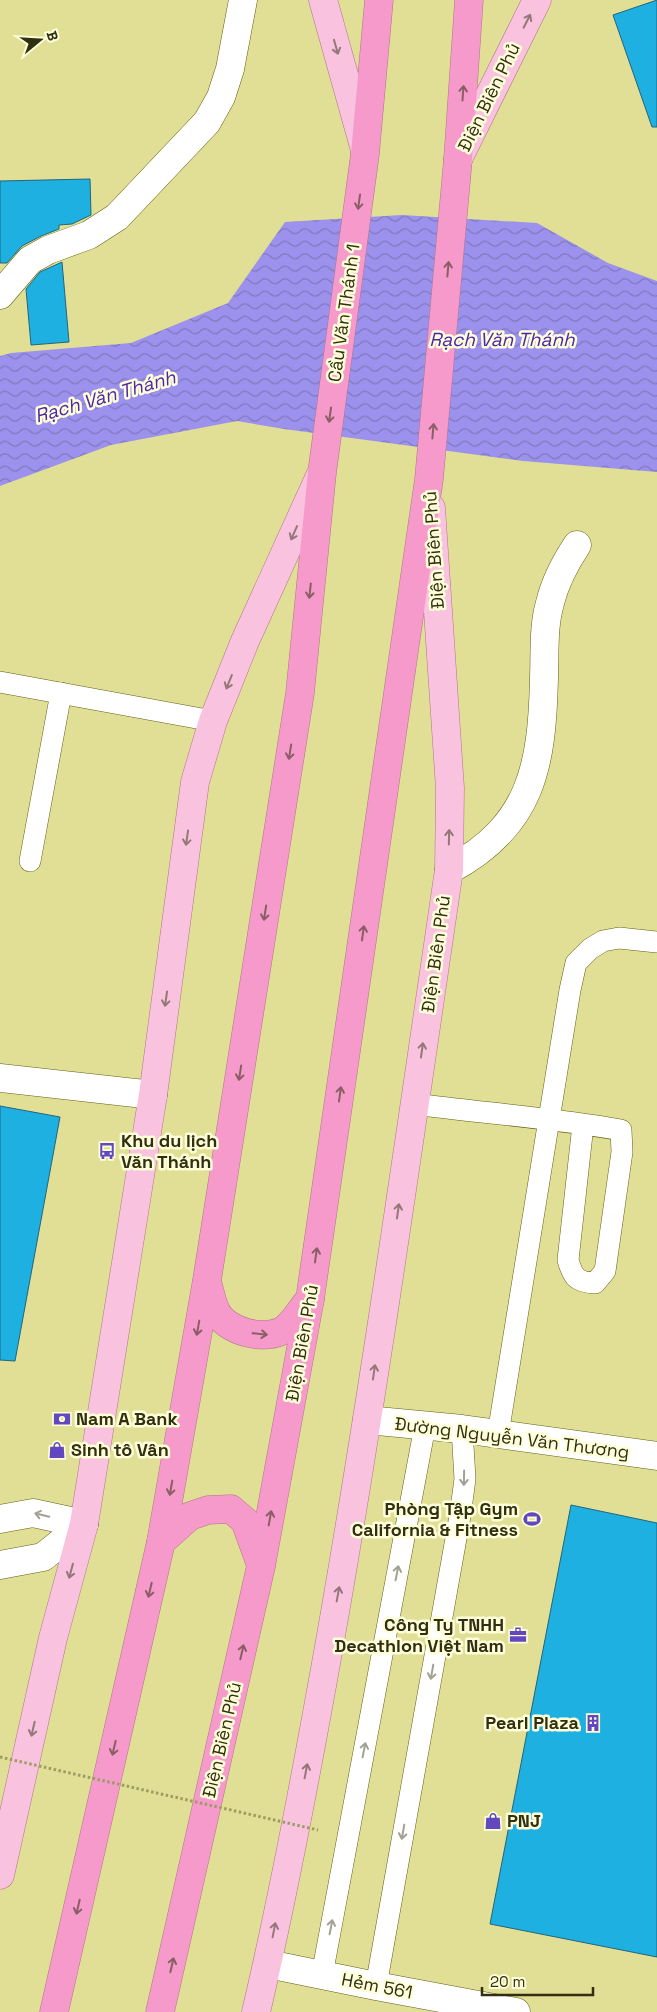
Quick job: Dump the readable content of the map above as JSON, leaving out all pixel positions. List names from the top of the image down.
{
  "streets": {
    "highway": ["Điện Biên Phủ", "Cầu Văn Thánh 1"],
    "street": ["Đường Nguyễn Văn Thương", "Hẻm 561"]
  },
  "crossings": [
    ["Điện Biên Phủ", "Đường Nguyễn Văn Thương"],
    ["Điện Biên Phủ", "Hẻm 561"]
  ],
  "water": ["Rạch Văn Thánh"],
  "places": {
    "bus stop": ["Khu du lịch Văn Thánh"],
    "bank": ["Nam A Bank"],
    "shop": ["Sinh tô Vân", "PNJ"],
    "sports": ["Phòng Tập Gym California & Fitness"],
    "office": ["Công Ty TNHH Decathlon Việt Nam"],
    "building": ["Pearl Plaza"]
  },
  "scale_bar": "20 m",
  "north": "right"
}
